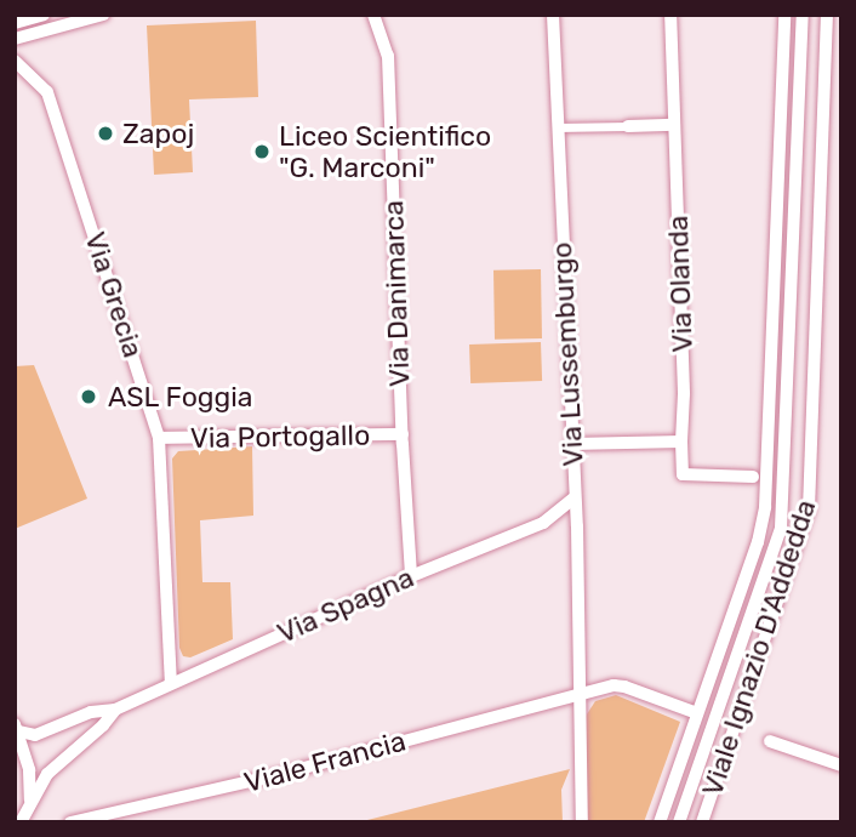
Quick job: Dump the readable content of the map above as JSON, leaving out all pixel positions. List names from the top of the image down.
{
  "streets": {
    "street": [
      "Via Olanda",
      "Via Danimarca",
      "Via Grecia",
      "Via Lussemburgo",
      "Via Portogallo",
      "Via Spagna",
      "Viale Ignazio D'Addedda",
      "Viale Francia"
    ]
  },
  "crossings": [
    ["Via Danimarca", "Via Portogallo"],
    ["Via Danimarca", "Via Spagna"],
    ["Via Grecia", "Via Portogallo"],
    ["Via Grecia", "Via Spagna"],
    ["Via Lussemburgo", "Via Spagna"],
    ["Via Lussemburgo", "Viale Francia"],
    ["Viale Ignazio D'Addedda", "Viale Francia"]
  ],
  "places": ["Zapoj", "Liceo Scientifico \"G. Marconi\"", "ASL Foggia"]
}
